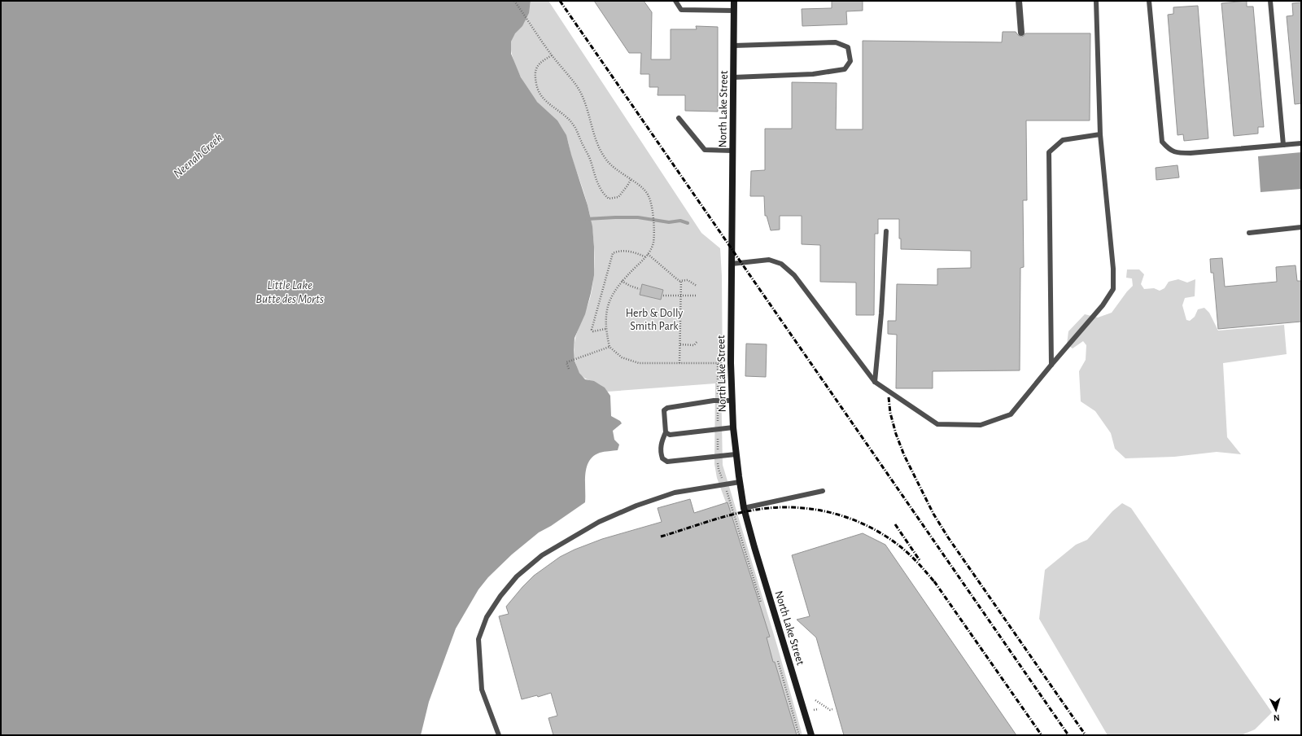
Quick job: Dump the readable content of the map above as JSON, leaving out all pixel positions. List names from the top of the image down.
{
  "streets": {
    "main road": ["North Lake Street"]
  },
  "water": ["Neenah Creek", "Little Lake Butte des Morts"],
  "parks": ["Herb & Dolly Smith Park"],
  "north": "bottom"
}
